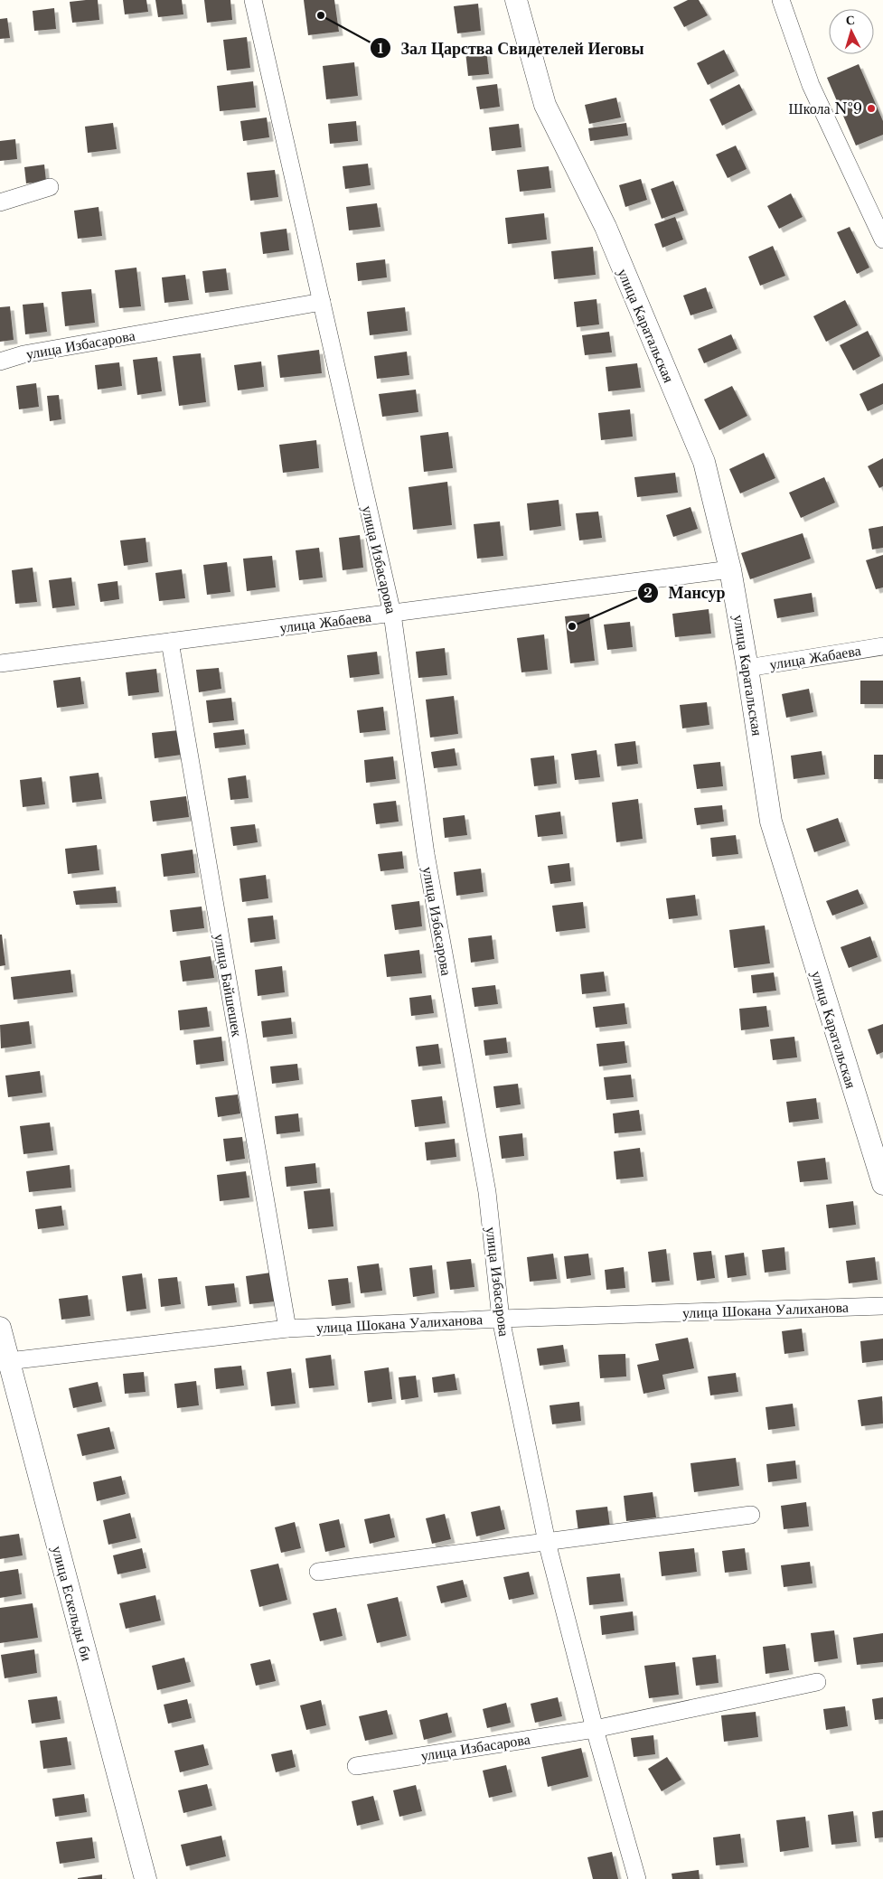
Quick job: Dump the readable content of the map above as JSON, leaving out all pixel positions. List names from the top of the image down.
{
  "streets": {
    "street": [
      "улица Каратальская",
      "улица Избасарова",
      "улица Жабаева",
      "улица Байшешек",
      "улица Шокана Уалиханова",
      "улица Ескельды би"
    ]
  },
  "crossings": [
    ["улица Каратальская", "улица Жабаева"],
    ["улица Избасарова", "улица Жабаева"],
    ["улица Избасарова", "улица Шокана Уалиханова"],
    ["улица Жабаева", "улица Байшешек"],
    ["улица Байшешек", "улица Шокана Уалиханова"],
    ["улица Шокана Уалиханова", "улица Ескельды би"]
  ],
  "places": ["Зал Царства Свидетелей Иеговы", "Школа №9", "Мансур"],
  "north": "top"
}
